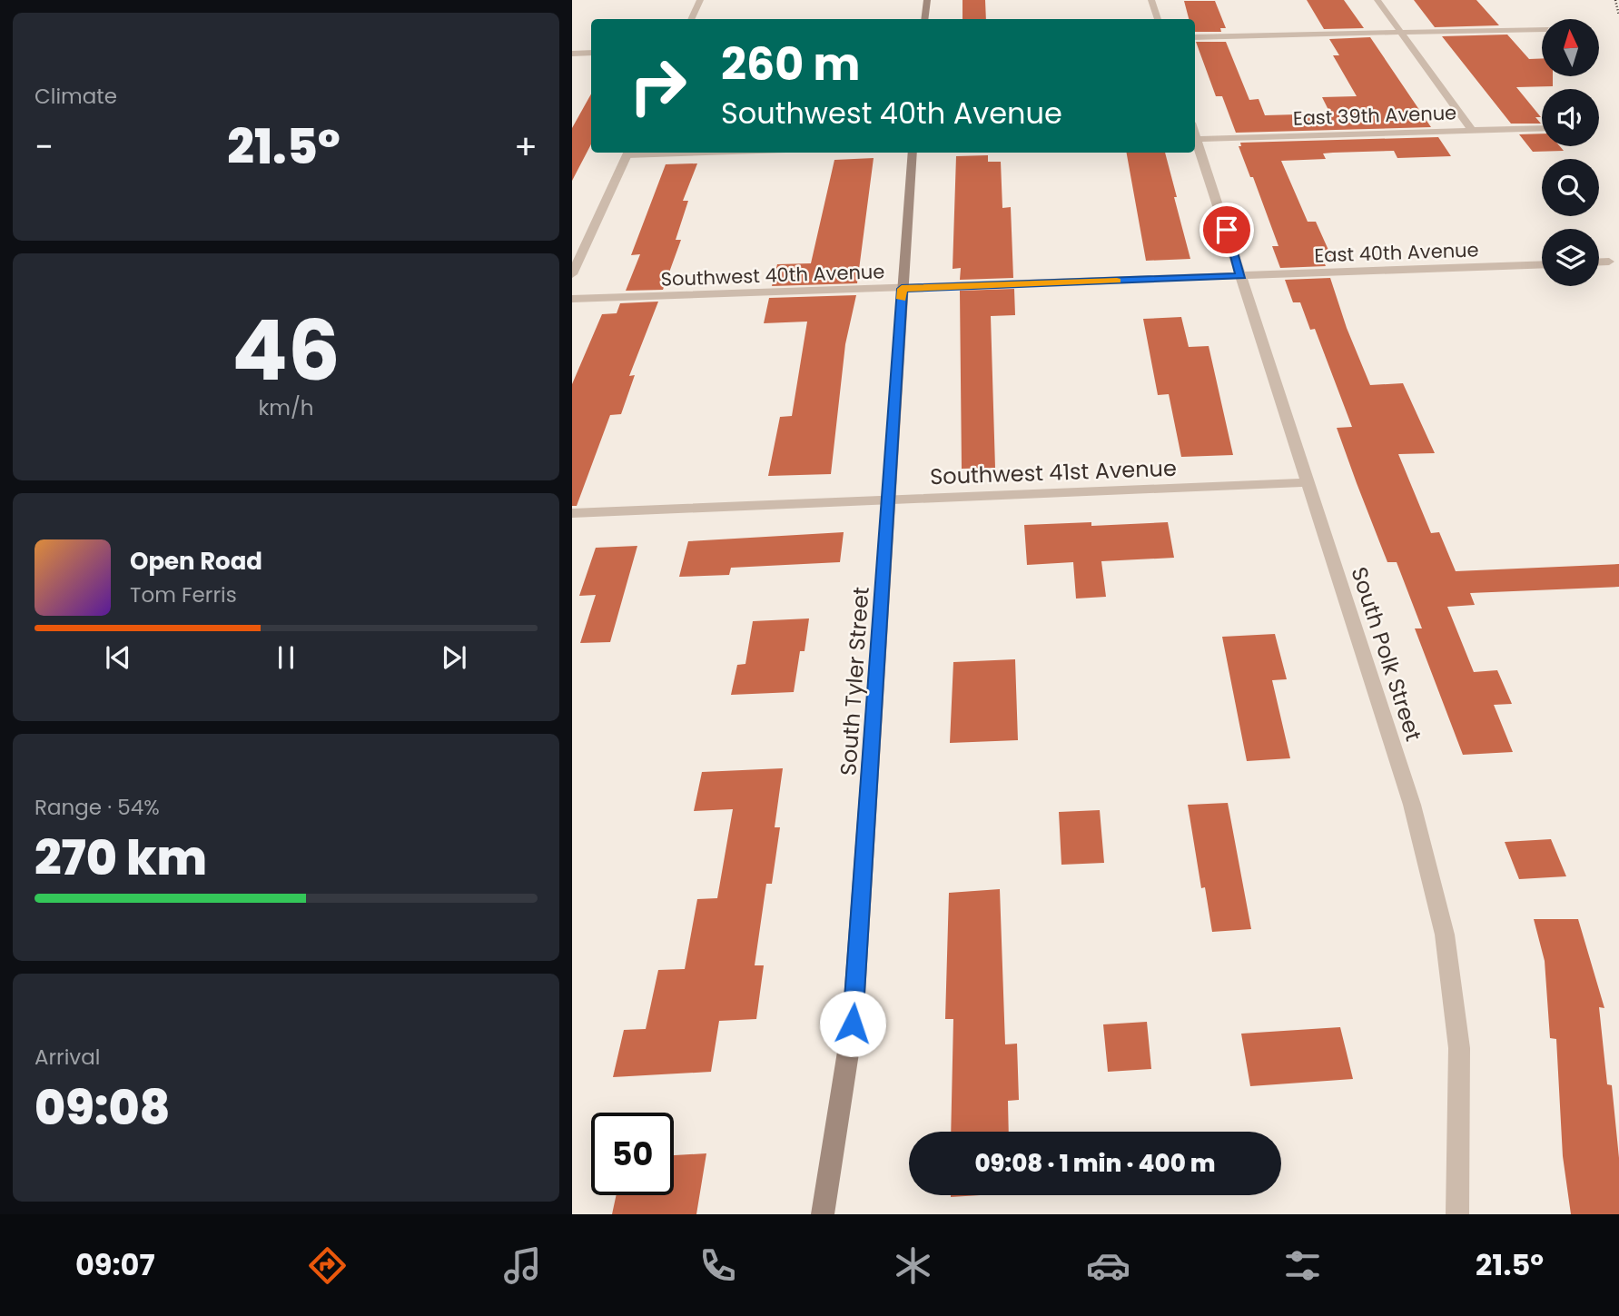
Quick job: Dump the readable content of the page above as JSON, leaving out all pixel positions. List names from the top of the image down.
{
  "streets": {
    "main road": ["South Tyler Street"],
    "street": [
      "East 39th Avenue",
      "East 40th Avenue",
      "Southwest 40th Avenue",
      "Southwest 41st Avenue",
      "South Polk Street"
    ]
  },
  "crossings": [
    ["East 40th Avenue", "Southwest 40th Avenue"],
    ["East 40th Avenue", "South Polk Street"],
    ["Southwest 40th Avenue", "South Polk Street"],
    ["Southwest 40th Avenue", "South Tyler Street"],
    ["Southwest 41st Avenue", "South Polk Street"],
    ["Southwest 41st Avenue", "South Tyler Street"]
  ],
  "north": "top",
  "page": {
    "tile": [
      "Climate",
      ["46", "km/h"],
      ["Range · 54%", "270 km"],
      ["Arrival", "09:08"]
    ],
    "turn": ["260 m", "Southwest 40th Avenue"],
    "heat": ["−", "21.5°", "+"],
    "song": ["Open Road", "Tom Ferris"],
    "limit": "50",
    "trip": "09:08 · 1 min · 400 m",
    "tabs": ["09:07", "21.5°"]
  }
}
